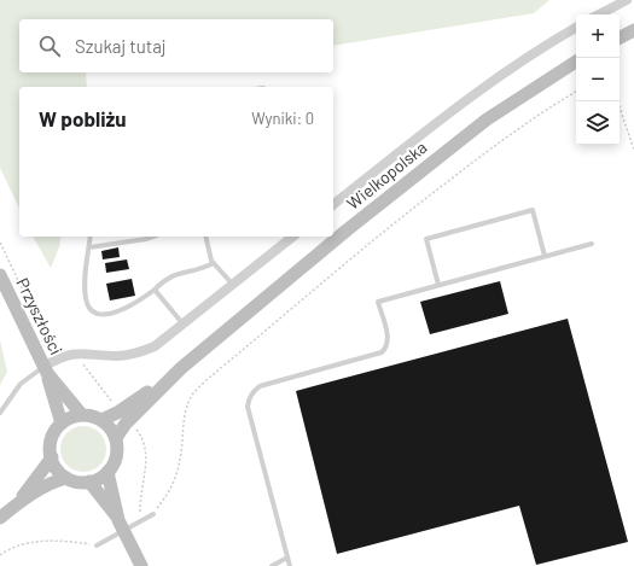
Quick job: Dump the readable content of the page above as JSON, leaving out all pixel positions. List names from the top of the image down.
{
  "streets": {
    "main road": ["Wielkopolska", "Przyszłości"]
  },
  "crossings": [
    ["Wielkopolska", "Przyszłości"]
  ],
  "page": {
    "map_buttons": ["+", "−"],
    "search": "Szukaj tutaj",
    "heading": ["W pobliżu", "Wyniki: 0"]
  }
}
